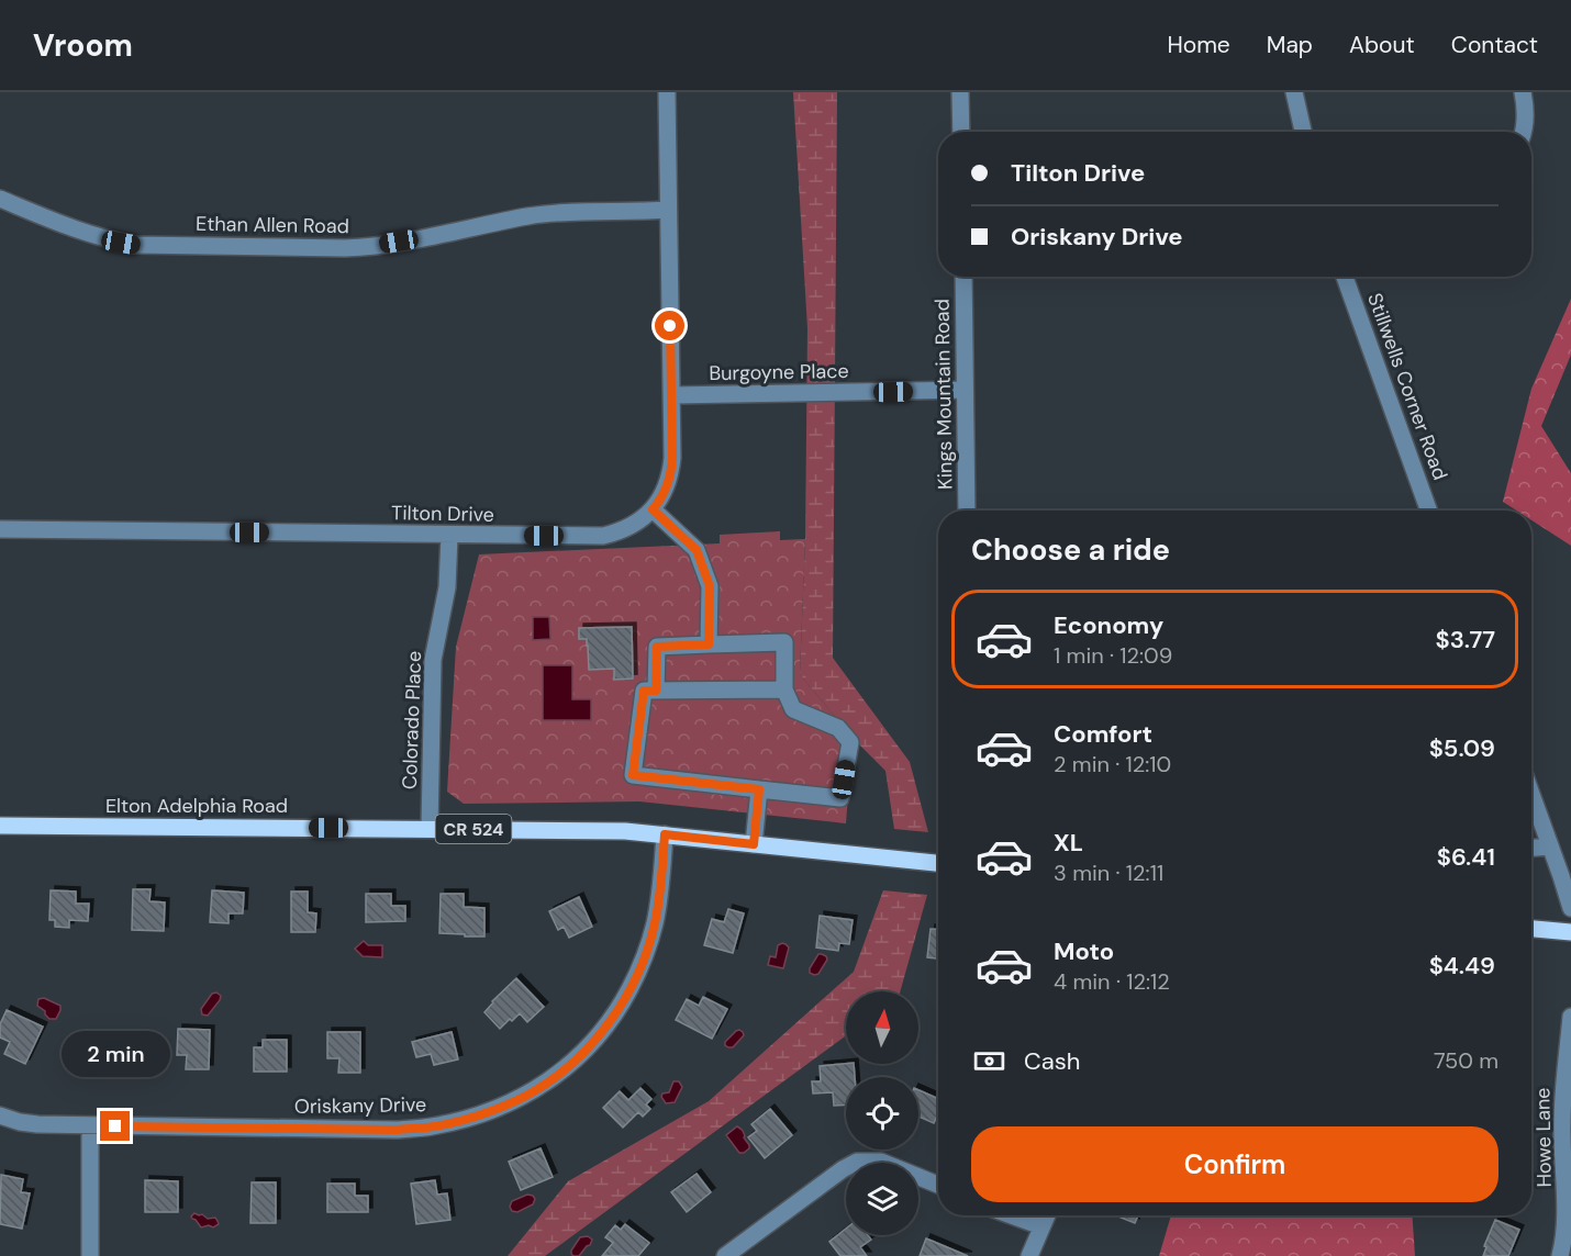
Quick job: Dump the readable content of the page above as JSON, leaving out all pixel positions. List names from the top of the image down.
{
  "streets": {
    "main road": ["Elton Adelphia Road", "CR 524"],
    "street": [
      "Ethan Allen Road",
      "Burgoyne Place",
      "Stillwells Corner Road",
      "Kings Mountain Road",
      "Tilton Drive",
      "Colorado Place",
      "Oriskany Drive",
      "Howe Lane"
    ]
  },
  "crossings": [
    ["Ethan Allen Road", "Tilton Drive"],
    ["Burgoyne Place", "Kings Mountain Road"],
    ["Burgoyne Place", "Tilton Drive"],
    ["Tilton Drive", "Colorado Place"],
    ["Colorado Place", "Elton Adelphia Road"],
    ["Elton Adelphia Road", "Oriskany Drive"]
  ],
  "north": "top",
  "page": {
    "header": "Vroom",
    "nav": [
      "Home",
      "Map",
      "About",
      "Contact"
    ],
    "banner": ["Tilton Drive", "Oriskany Drive"],
    "heading": "Choose a ride",
    "list": [
      {
        "name": "Economy",
        "note": "1 min · 12:09",
        "value": "$3.77"
      },
      {
        "name": "Comfort",
        "note": "2 min · 12:10",
        "value": "$5.09"
      },
      {
        "name": "XL",
        "note": "3 min · 12:11",
        "value": "$6.41"
      },
      {
        "name": "Moto",
        "note": "4 min · 12:12",
        "value": "$4.49"
      }
    ],
    "pay": ["Cash", "750 m"],
    "bubble": "2 min",
    "buttons": "Confirm"
  }
}
